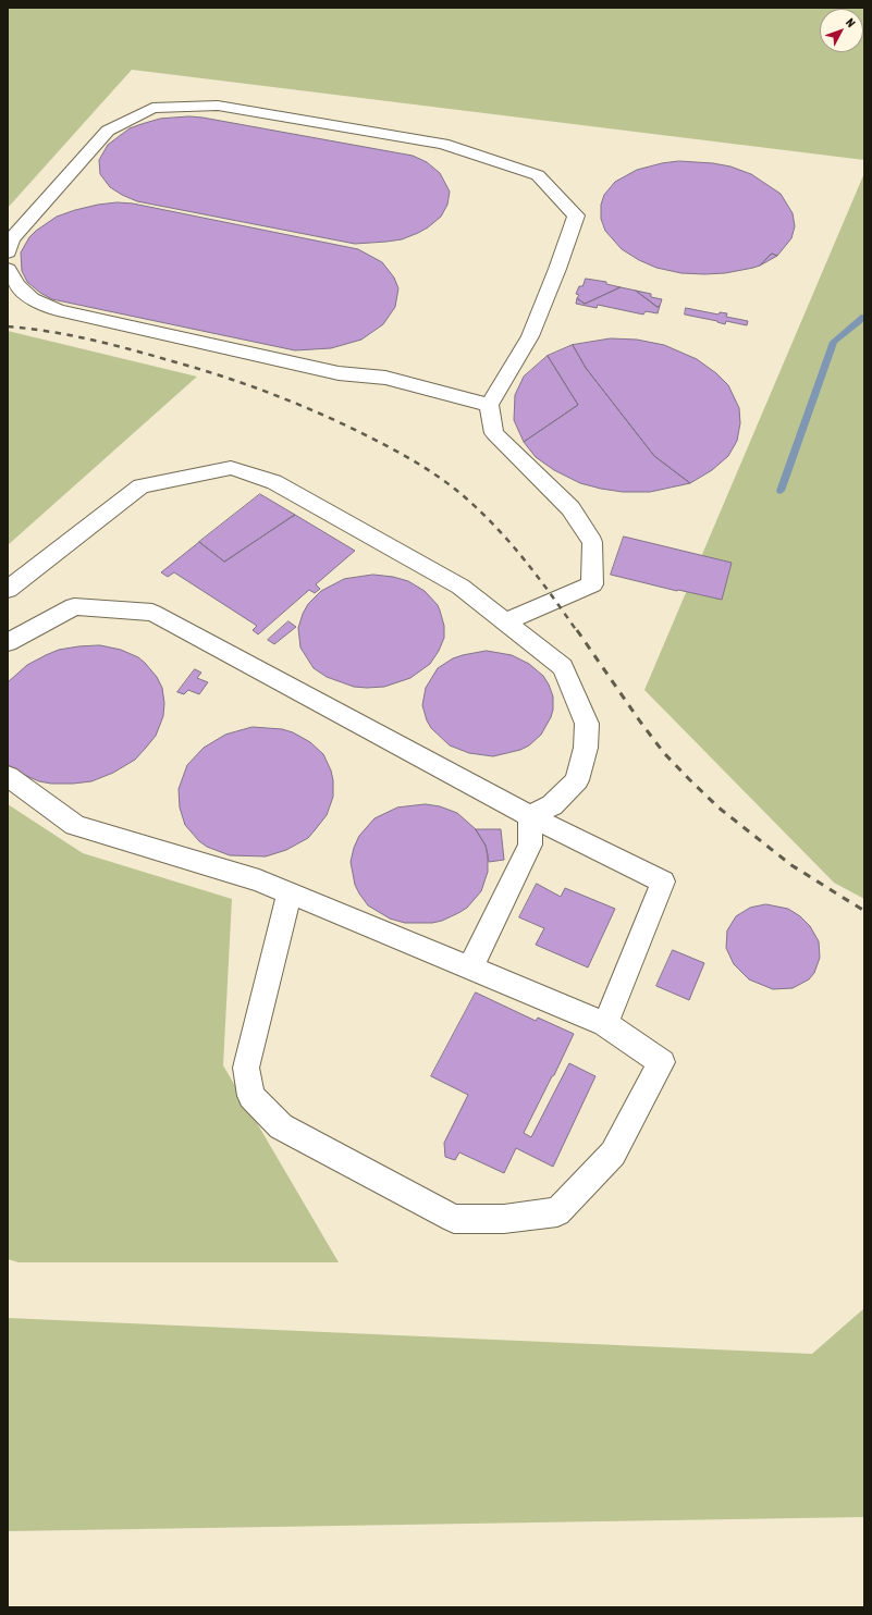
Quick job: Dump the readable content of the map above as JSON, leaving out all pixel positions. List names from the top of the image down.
{
  "north": "top right"
}
